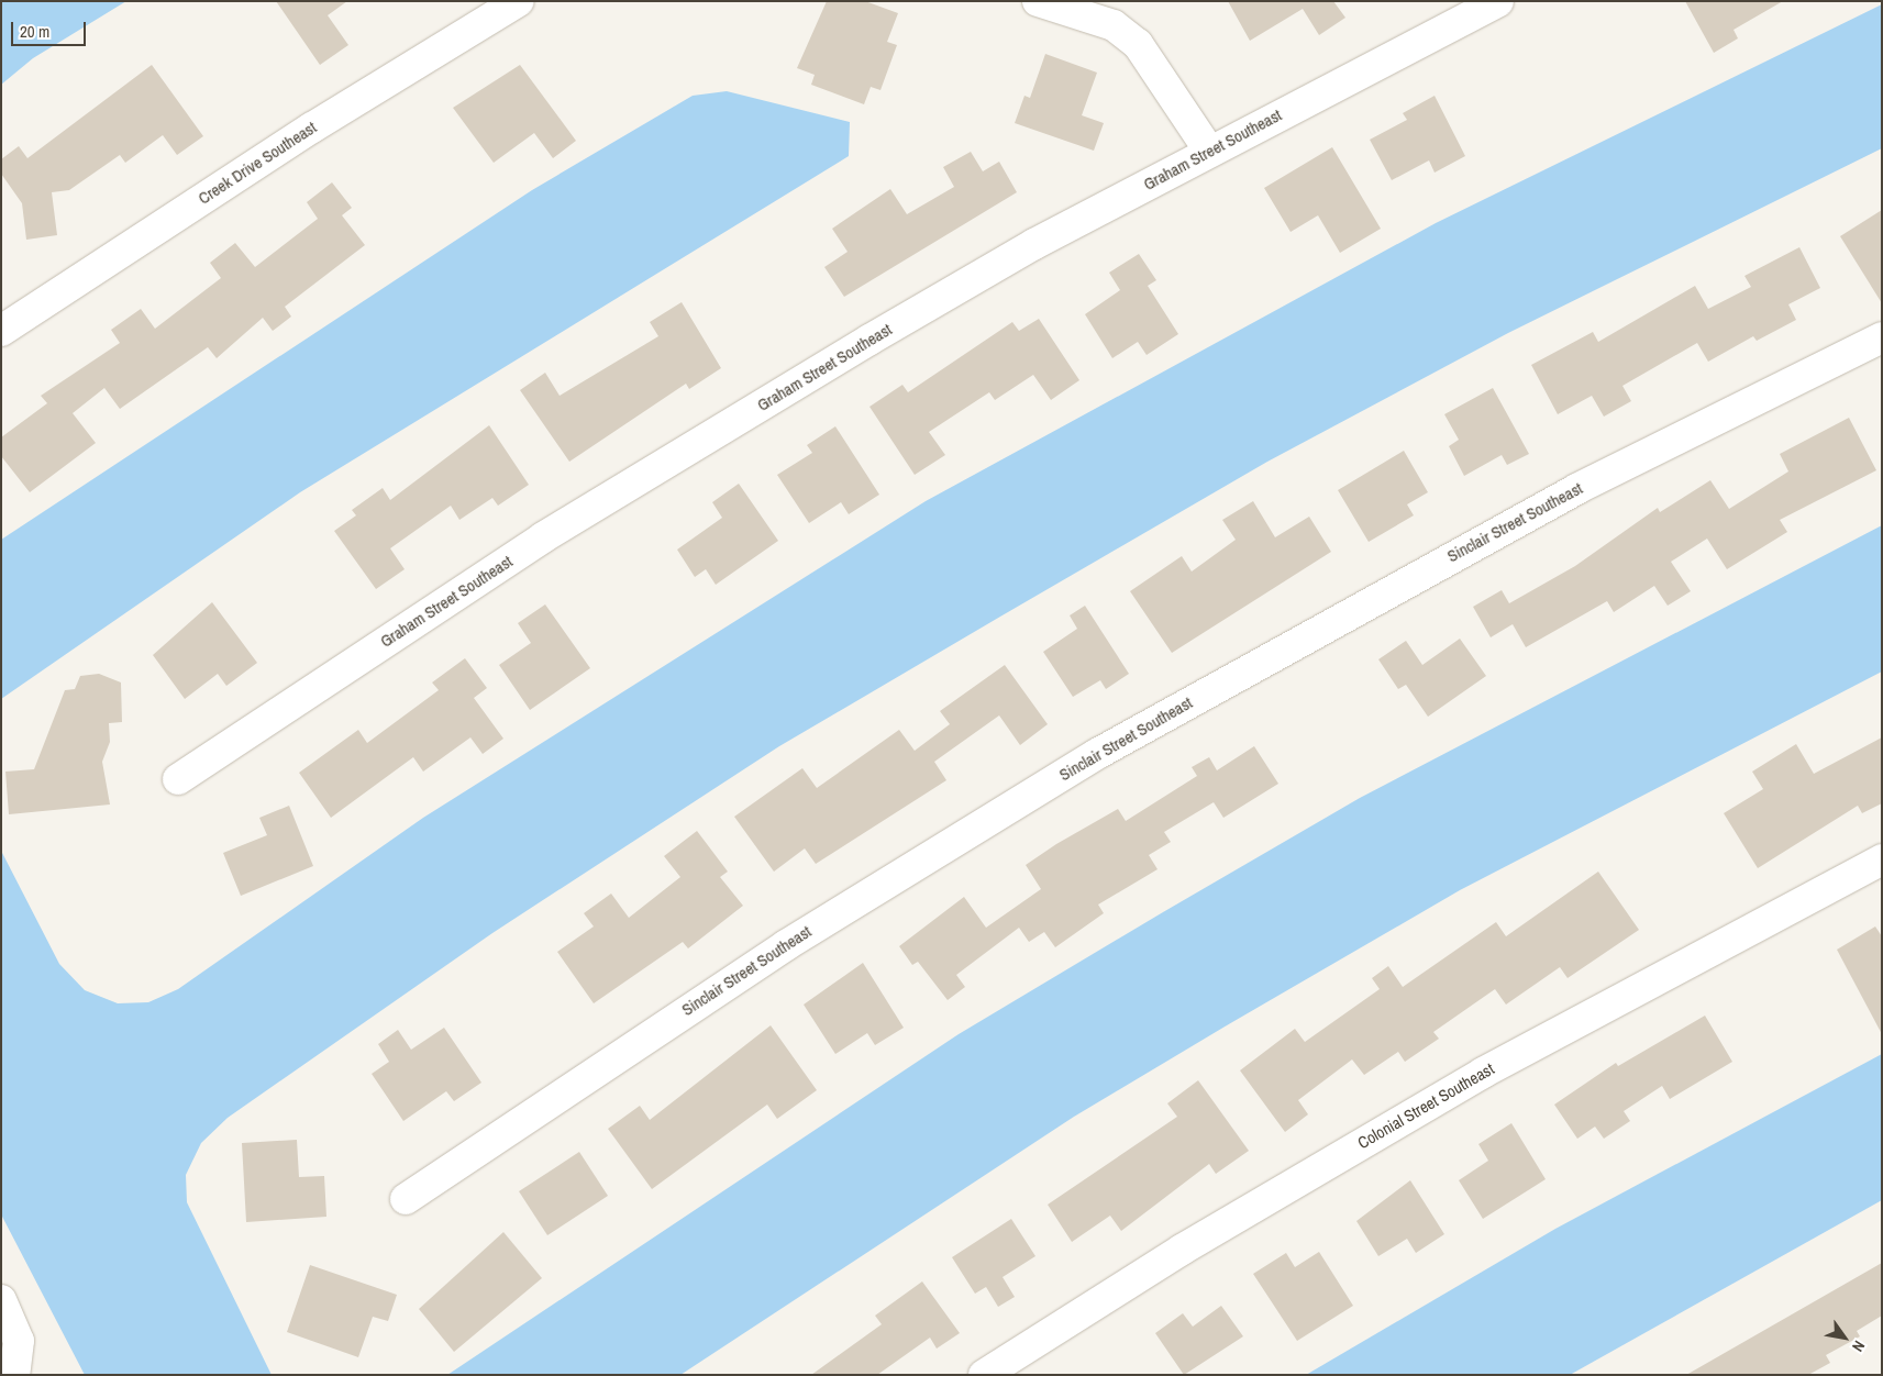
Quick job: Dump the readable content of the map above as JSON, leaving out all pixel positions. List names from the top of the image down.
{
  "streets": {
    "street": [
      "Graham Street Southeast",
      "Creek Drive Southeast",
      "Sinclair Street Southeast",
      "Colonial Street Southeast"
    ]
  },
  "scale_bar": "20 m",
  "north": "bottom right"
}
